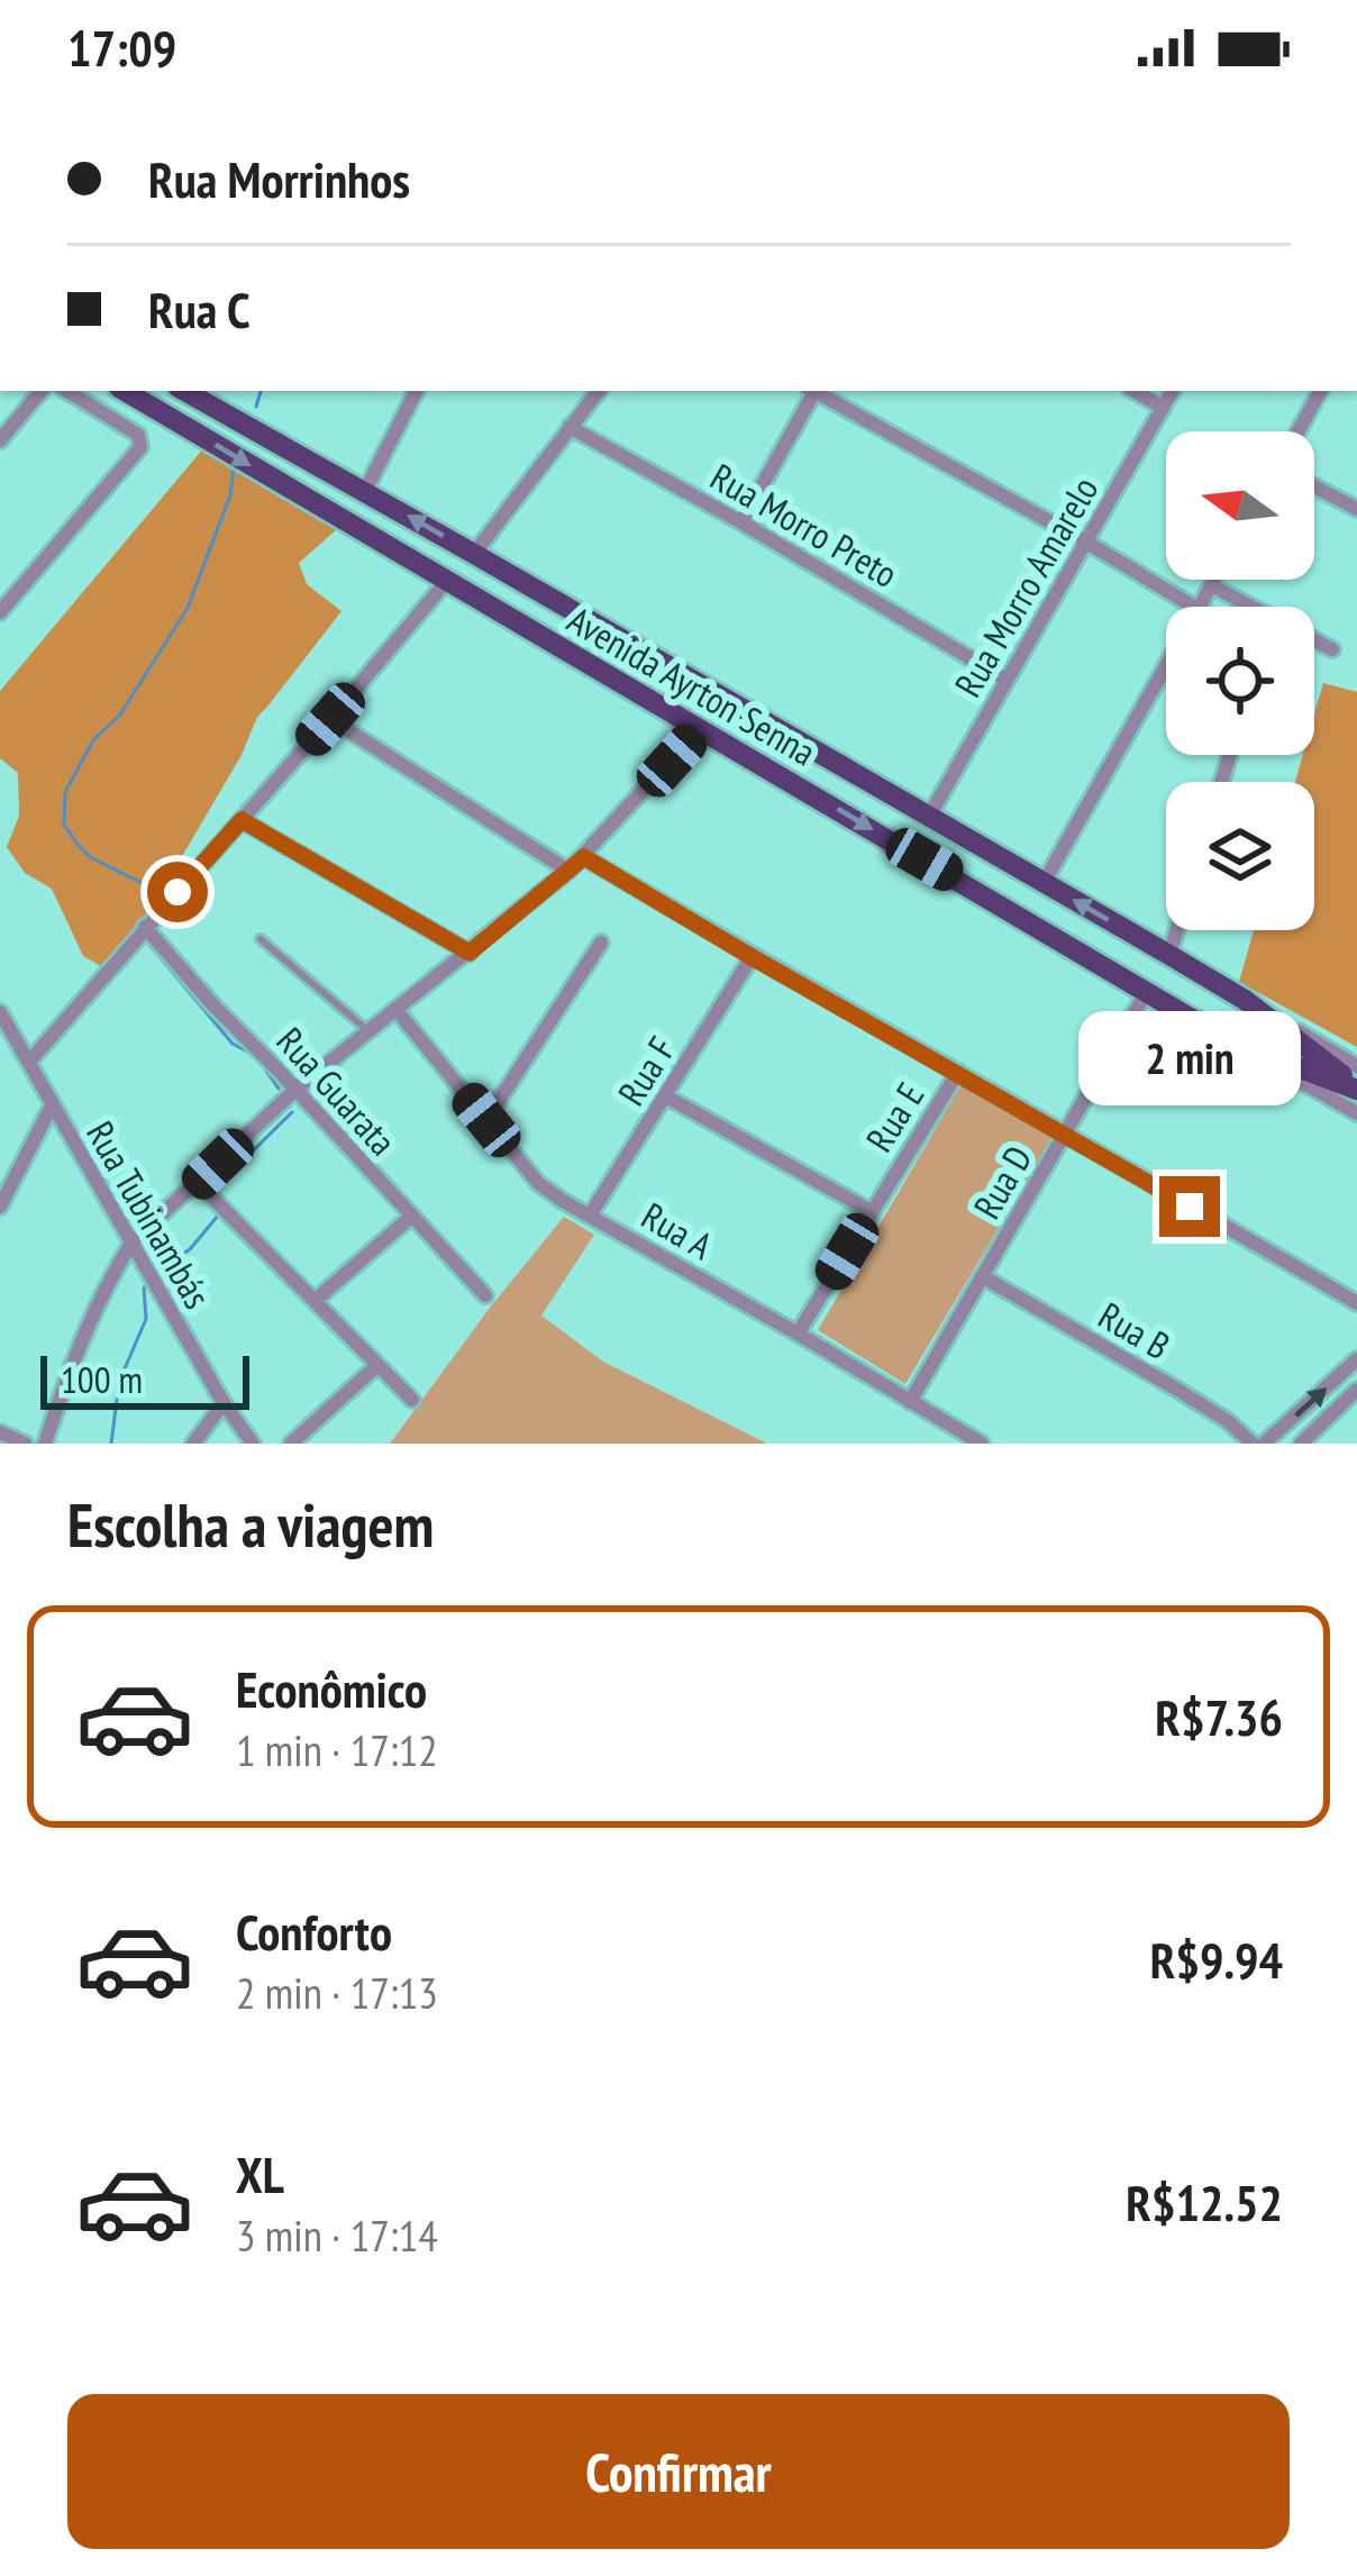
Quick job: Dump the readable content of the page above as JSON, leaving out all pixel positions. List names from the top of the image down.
{
  "streets": {
    "main road": ["Avenida Ayrton Senna"],
    "street": [
      "Rua Morro Preto",
      "Rua Morro Amarelo",
      "Rua F",
      "Rua Guarata",
      "Rua E",
      "Rua D",
      "Rua Tubinambás",
      "Rua A",
      "Rua B"
    ]
  },
  "crossings": [
    ["Rua Morro Preto", "Rua Morro Amarelo"],
    ["Rua Morro Amarelo", "Avenida Ayrton Senna"],
    ["Avenida Ayrton Senna", "Rua D"],
    ["Rua F", "Rua A"],
    ["Rua E", "Rua A"],
    ["Rua D", "Rua A"],
    ["Rua D", "Rua B"]
  ],
  "scale_bar": "100 m",
  "north": "left",
  "page": {
    "status": "17:09",
    "banner": ["Rua Morrinhos", "Rua C"],
    "bubble": "2 min",
    "scale": "100 m",
    "heading": "Escolha a viagem",
    "list": [
      {
        "name": "Econômico",
        "note": "1 min · 17:12",
        "value": "R$7.36"
      },
      {
        "name": "Conforto",
        "note": "2 min · 17:13",
        "value": "R$9.94"
      },
      {
        "name": "XL",
        "note": "3 min · 17:14",
        "value": "R$12.52"
      }
    ],
    "buttons": "Confirmar"
  }
}
